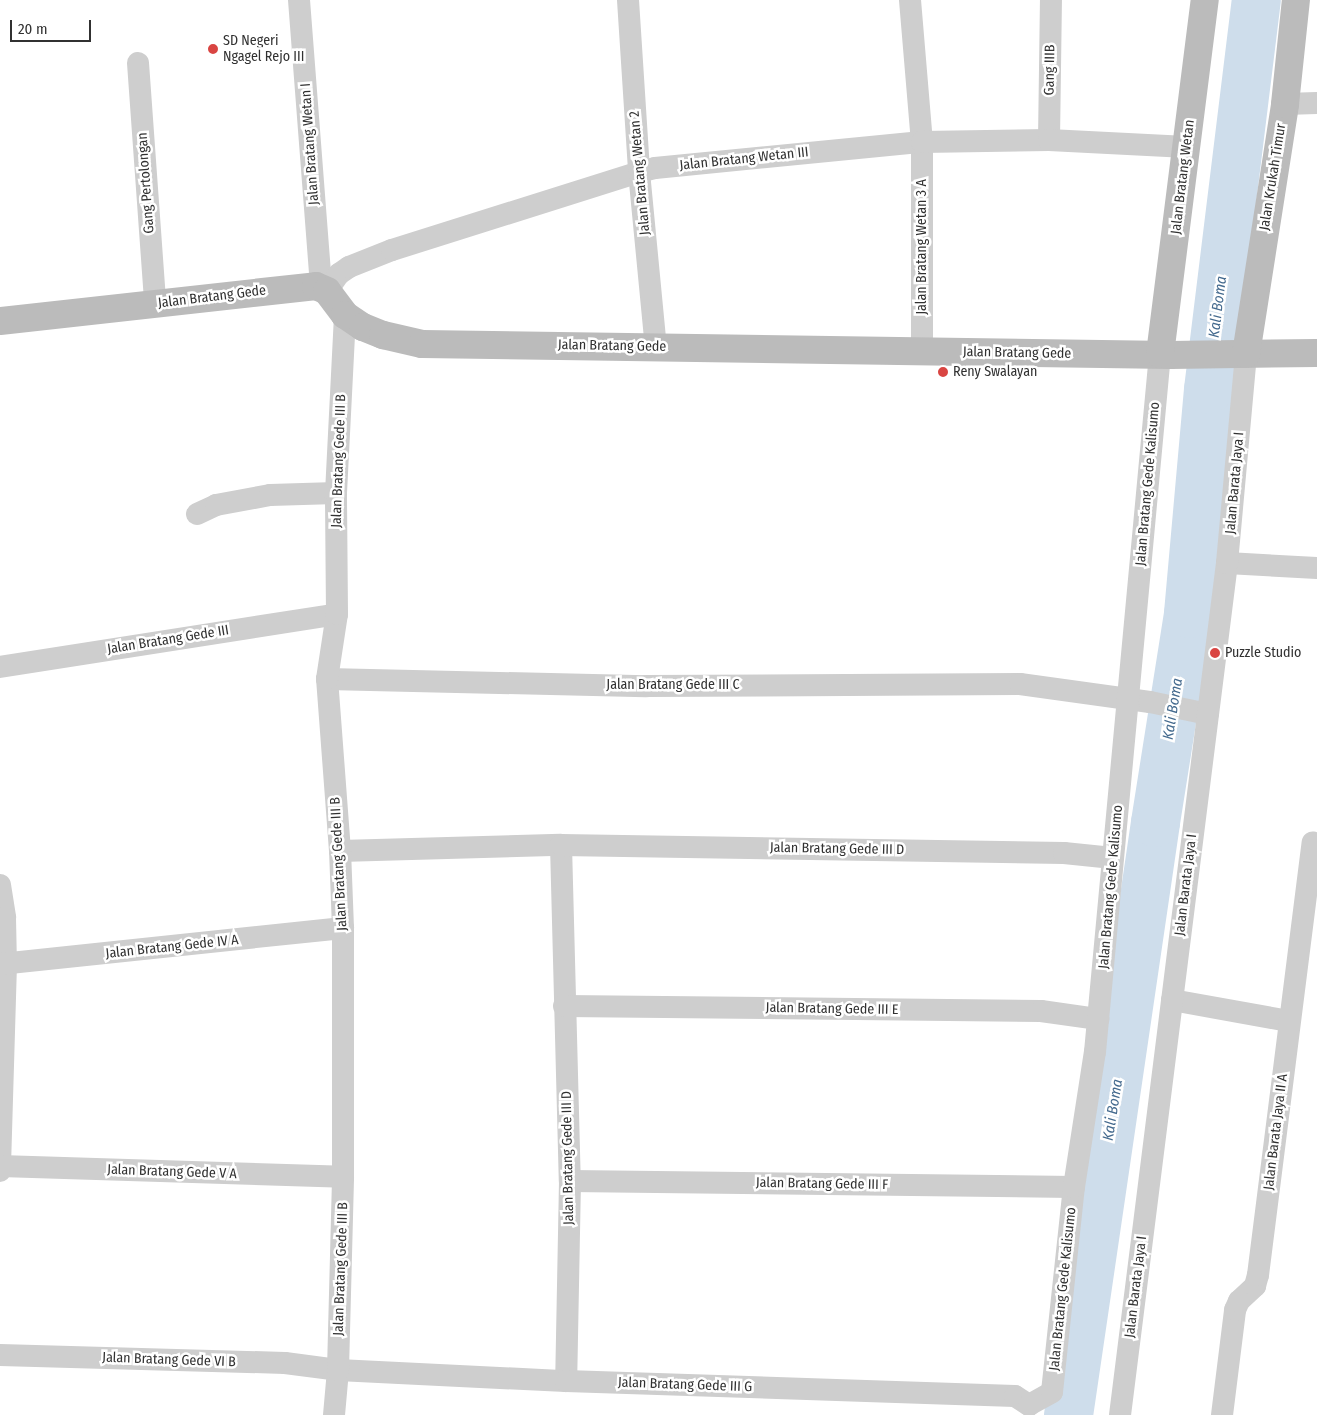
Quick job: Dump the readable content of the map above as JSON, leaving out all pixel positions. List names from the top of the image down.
{
  "streets": {
    "main road": ["Jalan Bratang Wetan", "Jalan Krukah Timur", "Jalan Bratang Gede"],
    "street": [
      "Gang IIIB",
      "Jalan Bratang Wetan I",
      "Jalan Bratang Wetan III",
      "Jalan Bratang Wetan 2",
      "Gang Pertolongan",
      "Jalan Bratang Wetan 3 A",
      "Jalan Bratang Gede III B",
      "Jalan Barata Jaya I",
      "Jalan Bratang Gede Kalisumo",
      "Jalan Bratang Gede III",
      "Jalan Bratang Gede III C",
      "Jalan Bratang Gede III D",
      "Jalan Bratang Gede IV A",
      "Jalan Bratang Gede III E",
      "Jalan Barata Jaya II A",
      "Jalan Bratang Gede V A",
      "Jalan Bratang Gede III F",
      "Jalan Bratang Gede VI B",
      "Jalan Bratang Gede III G"
    ]
  },
  "crossings": [
    ["Gang IIIB", "Jalan Bratang Wetan III"],
    ["Jalan Bratang Wetan I", "Jalan Bratang Wetan III"],
    ["Jalan Bratang Wetan I", "Jalan Bratang Gede"],
    ["Jalan Bratang Wetan III", "Jalan Bratang Wetan 2"],
    ["Jalan Bratang Wetan III", "Jalan Bratang Wetan"],
    ["Jalan Bratang Wetan III", "Jalan Bratang Wetan 3 A"],
    ["Jalan Bratang Wetan III", "Jalan Bratang Gede"],
    ["Jalan Bratang Wetan 2", "Jalan Bratang Gede"],
    ["Jalan Bratang Wetan", "Jalan Bratang Gede"],
    ["Jalan Bratang Wetan", "Jalan Bratang Gede Kalisumo"],
    ["Jalan Krukah Timur", "Jalan Bratang Gede"],
    ["Jalan Krukah Timur", "Jalan Barata Jaya I"],
    ["Gang Pertolongan", "Jalan Bratang Gede"],
    ["Jalan Bratang Wetan 3 A", "Jalan Bratang Gede"],
    ["Jalan Bratang Gede", "Jalan Bratang Gede III B"],
    ["Jalan Bratang Gede", "Jalan Barata Jaya I"],
    ["Jalan Bratang Gede", "Jalan Bratang Gede Kalisumo"],
    ["Jalan Bratang Gede III B", "Jalan Bratang Gede III"],
    ["Jalan Bratang Gede III B", "Jalan Bratang Gede III C"],
    ["Jalan Bratang Gede III B", "Jalan Bratang Gede III D"],
    ["Jalan Bratang Gede III B", "Jalan Bratang Gede IV A"],
    ["Jalan Bratang Gede III B", "Jalan Bratang Gede V A"],
    ["Jalan Bratang Gede III B", "Jalan Bratang Gede VI B"],
    ["Jalan Bratang Gede III B", "Jalan Bratang Gede III G"],
    ["Jalan Barata Jaya I", "Jalan Bratang Gede III C"],
    ["Jalan Bratang Gede Kalisumo", "Jalan Bratang Gede III C"],
    ["Jalan Bratang Gede Kalisumo", "Jalan Bratang Gede III D"],
    ["Jalan Bratang Gede Kalisumo", "Jalan Bratang Gede III E"],
    ["Jalan Bratang Gede Kalisumo", "Jalan Bratang Gede III F"],
    ["Jalan Bratang Gede Kalisumo", "Jalan Bratang Gede III G"],
    ["Jalan Bratang Gede III D", "Jalan Bratang Gede III E"],
    ["Jalan Bratang Gede III D", "Jalan Bratang Gede III F"],
    ["Jalan Bratang Gede III D", "Jalan Bratang Gede III G"],
    ["Jalan Bratang Gede VI B", "Jalan Bratang Gede III G"]
  ],
  "water": ["Kali Boma"],
  "places": ["SD Negeri Ngagel Rejo III", "Reny Swalayan", "Puzzle Studio"],
  "scale_bar": "20 m"
}
